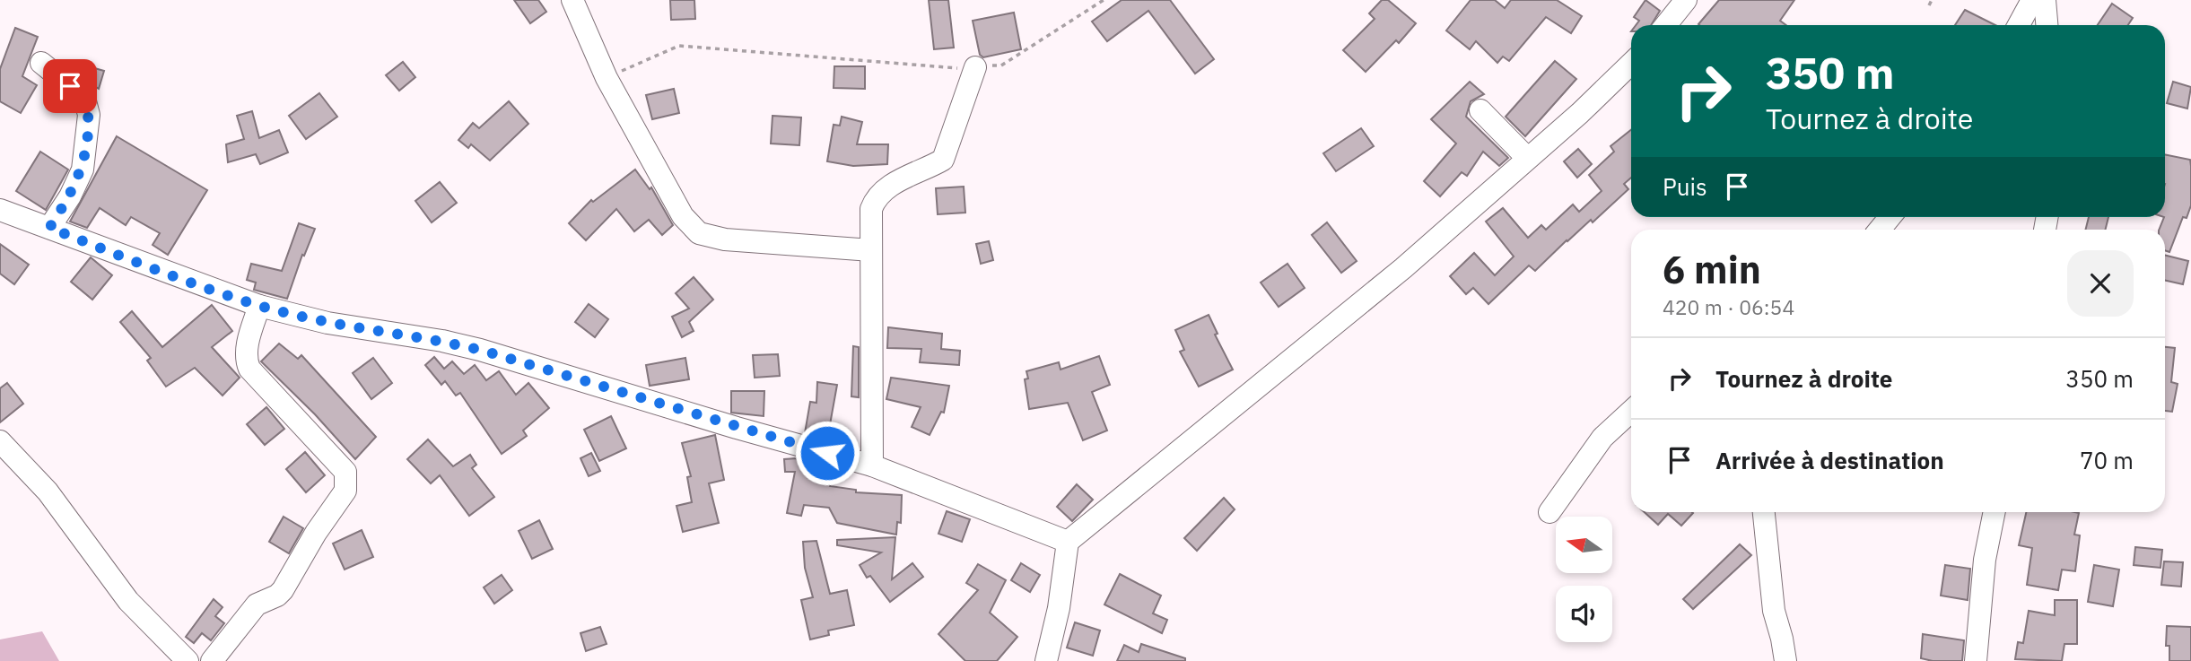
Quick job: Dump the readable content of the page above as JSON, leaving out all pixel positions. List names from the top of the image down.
{
  "north": "left",
  "page": {
    "turn": ["350 m", "Tournez à droite"],
    "then": "Puis",
    "heading": ["6 min", "420 m · 06:54"],
    "list": [
      {
        "name": "Tournez à droite",
        "value": "350 m"
      },
      {
        "name": "Arrivée à destination",
        "value": "70 m"
      }
    ]
  }
}
